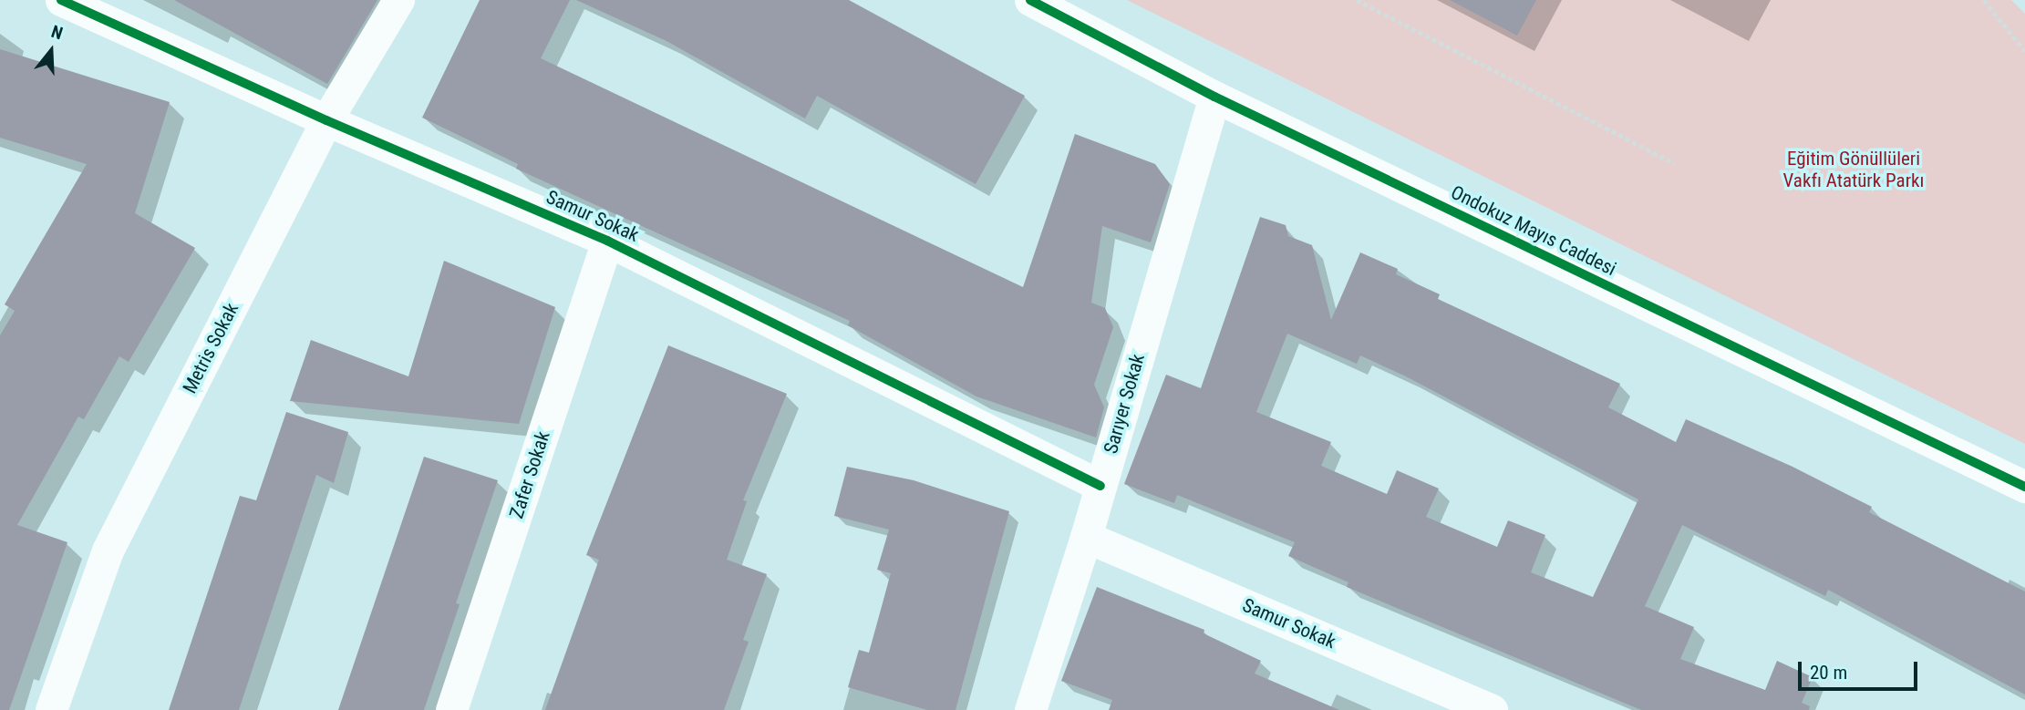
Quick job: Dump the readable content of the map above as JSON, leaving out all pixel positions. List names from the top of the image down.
{
  "streets": {
    "street": [
      "Samur Sokak",
      "Ondokuz Mayıs Caddesi",
      "Metris Sokak",
      "Sarıyer Sokak",
      "Zafer Sokak"
    ]
  },
  "crossings": [
    ["Samur Sokak", "Metris Sokak"],
    ["Samur Sokak", "Sarıyer Sokak"],
    ["Samur Sokak", "Zafer Sokak"],
    ["Ondokuz Mayıs Caddesi", "Sarıyer Sokak"]
  ],
  "parks": ["Eğitim Gönüllüleri Vakfı Atatürk Parkı"],
  "scale_bar": "20 m",
  "north": "top"
}
